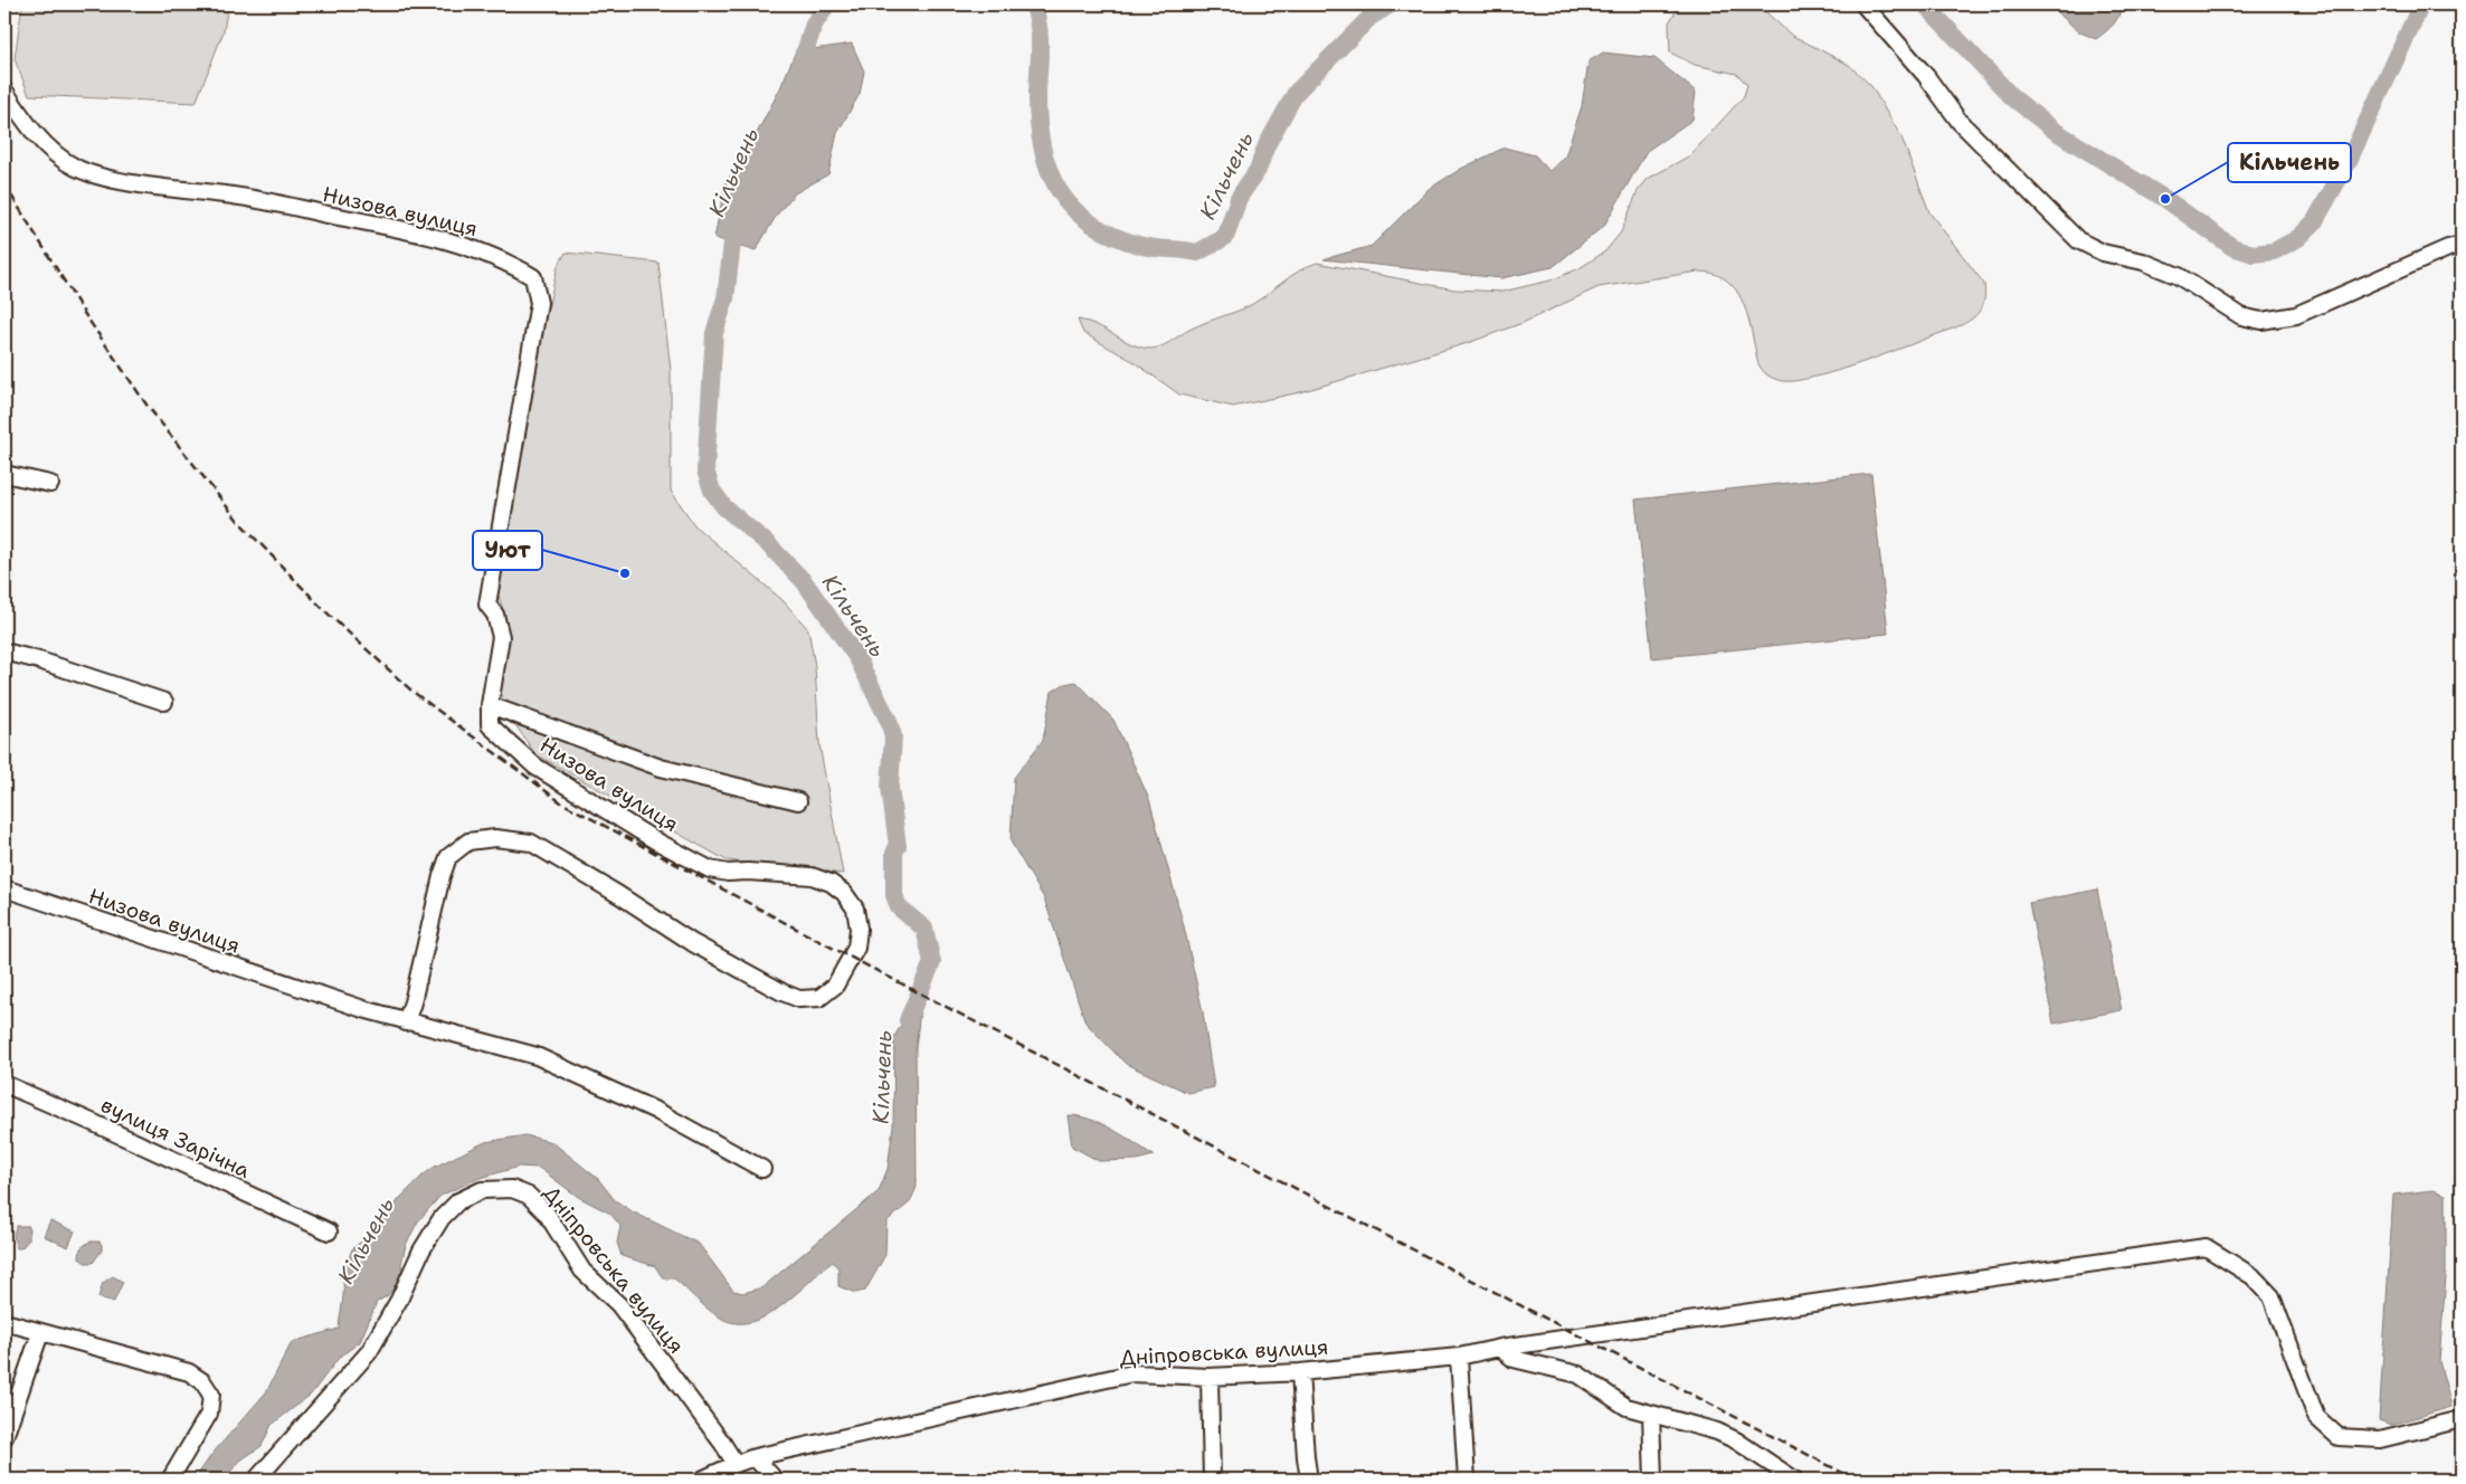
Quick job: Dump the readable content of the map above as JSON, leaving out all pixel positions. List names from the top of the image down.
{
  "streets": {
    "street": ["Низова вулиця", "вулиця Зарічна", "Дніпровська вулиця"]
  },
  "water": ["Кільчень"],
  "places": ["Кільчень", "Уют"]
}
